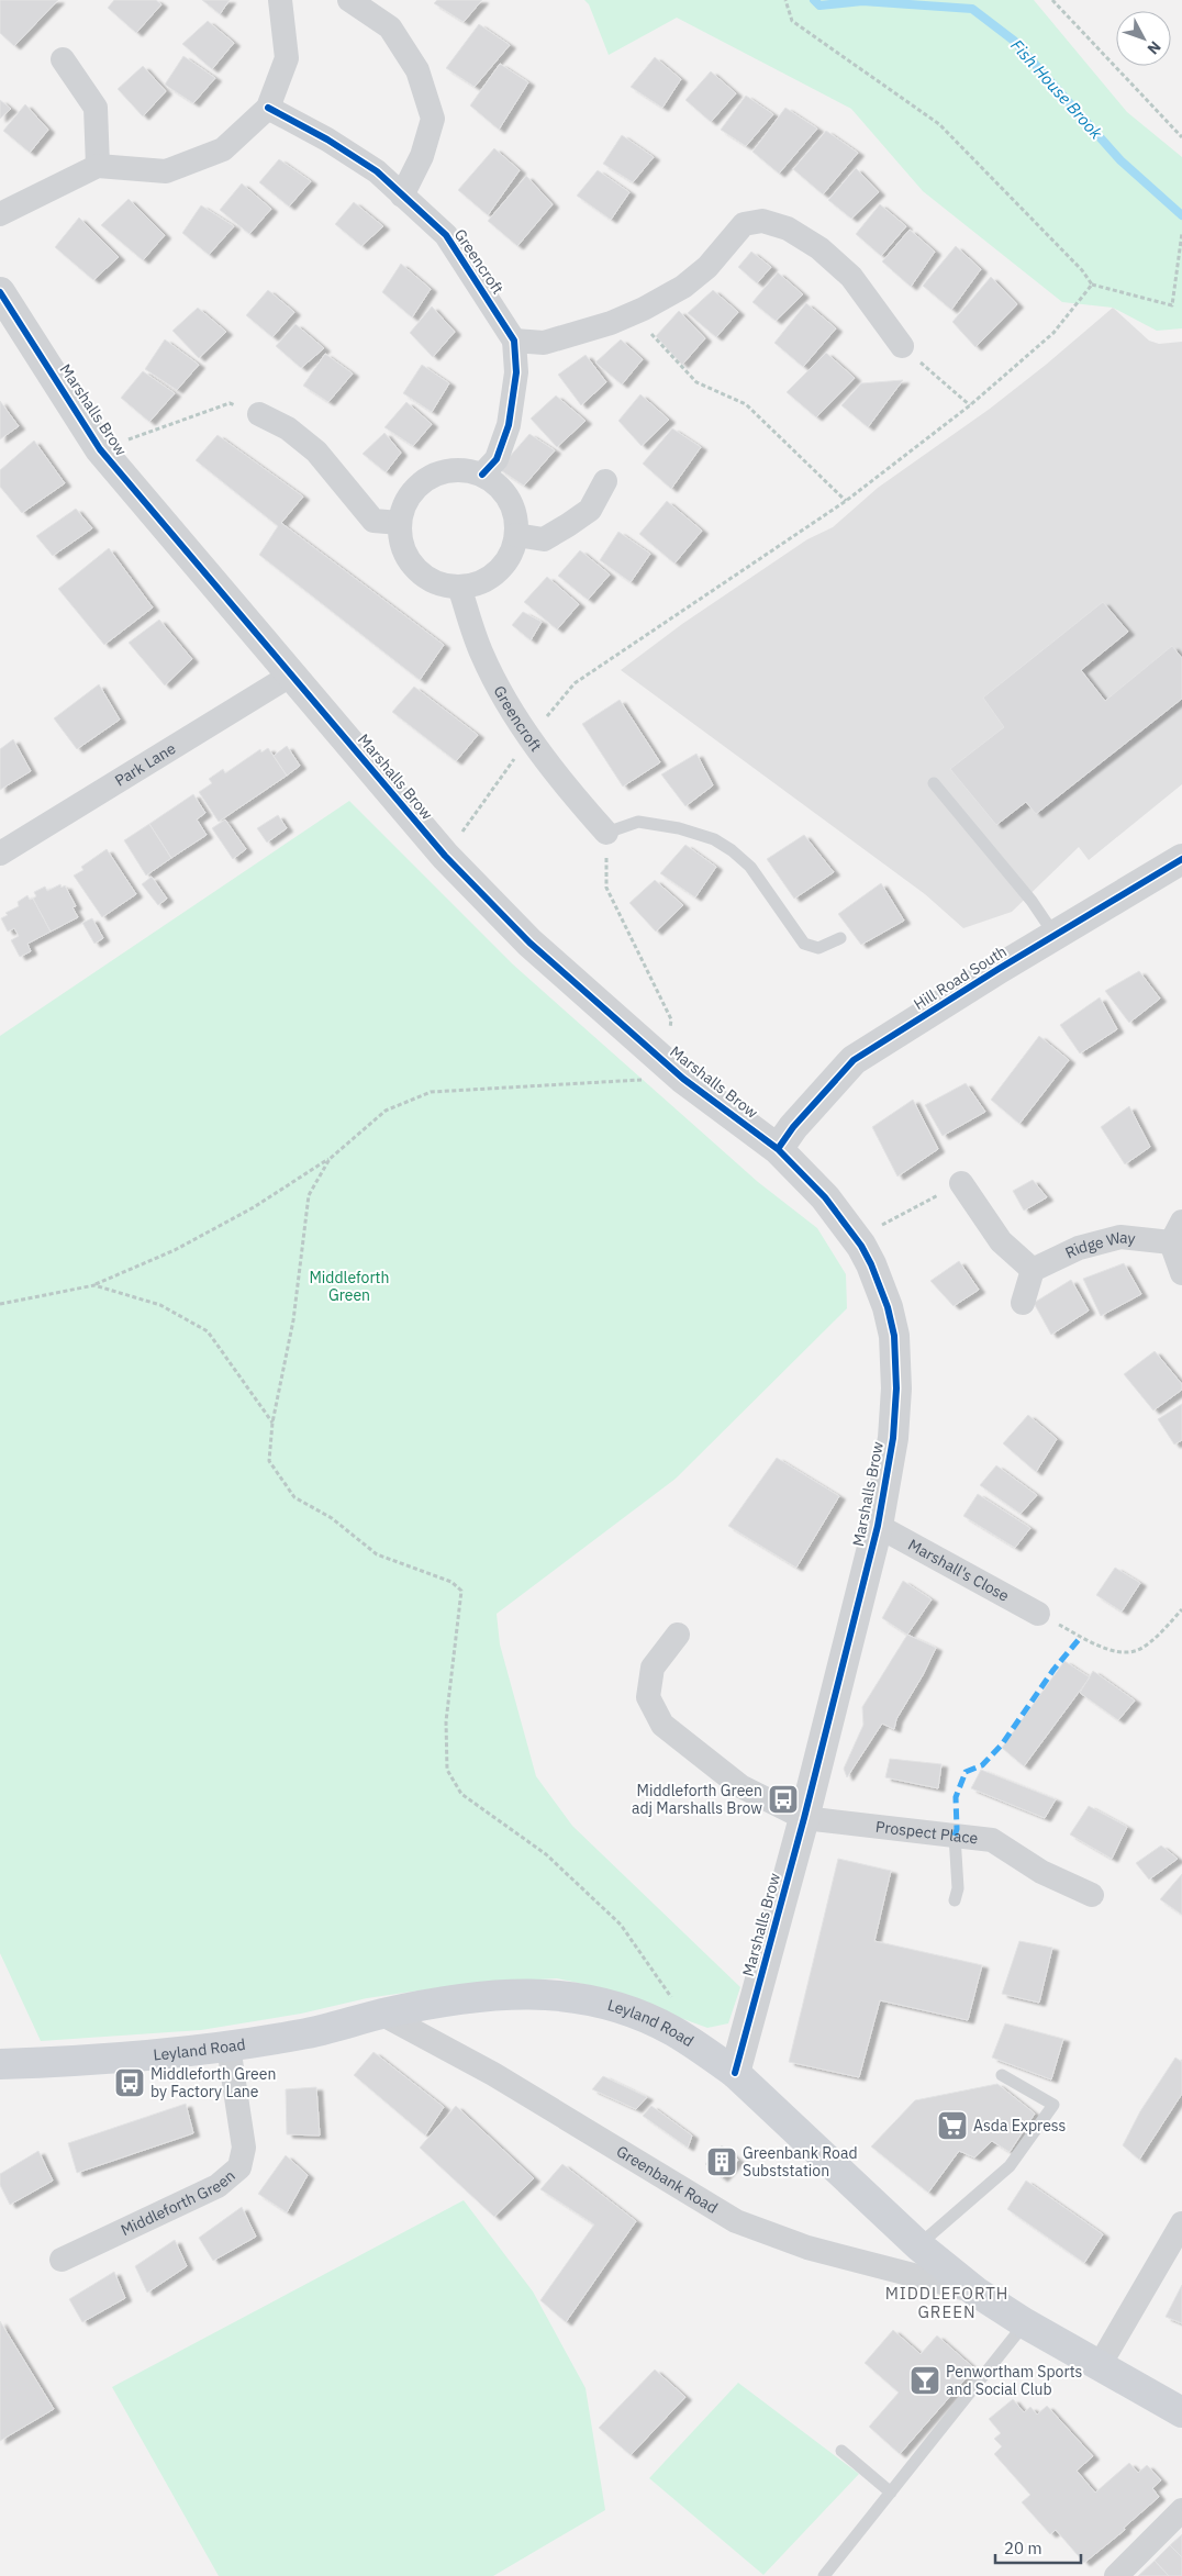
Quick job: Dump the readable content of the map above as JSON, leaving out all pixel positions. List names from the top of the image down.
{
  "streets": {
    "main road": ["Leyland Road"],
    "street": [
      "Greencroft",
      "Marshalls Brow",
      "Park Lane",
      "Hill Road South",
      "Ridge Way",
      "Marshall's Close",
      "Prospect Place",
      "Greenbank Road",
      "Middleforth Green"
    ]
  },
  "crossings": [
    ["Marshalls Brow", "Park Lane"],
    ["Marshalls Brow", "Hill Road South"],
    ["Marshalls Brow", "Marshall's Close"],
    ["Marshalls Brow", "Prospect Place"],
    ["Marshalls Brow", "Leyland Road"],
    ["Leyland Road", "Greenbank Road"],
    ["Leyland Road", "Middleforth Green"]
  ],
  "districts": ["MIDDLEFORTH GREEN"],
  "water": ["Fish House Brook"],
  "parks": ["Middleforth Green"],
  "places": {
    "bus stop": ["Middleforth Green adj Marshalls Brow", "Middleforth Green by Factory Lane"],
    "supermarket": ["Asda Express"],
    "building": ["Greenbank Road Subststation"],
    "bar": ["Penwortham Sports and Social Club"]
  },
  "scale_bar": "20 m",
  "north": "bottom right"
}
